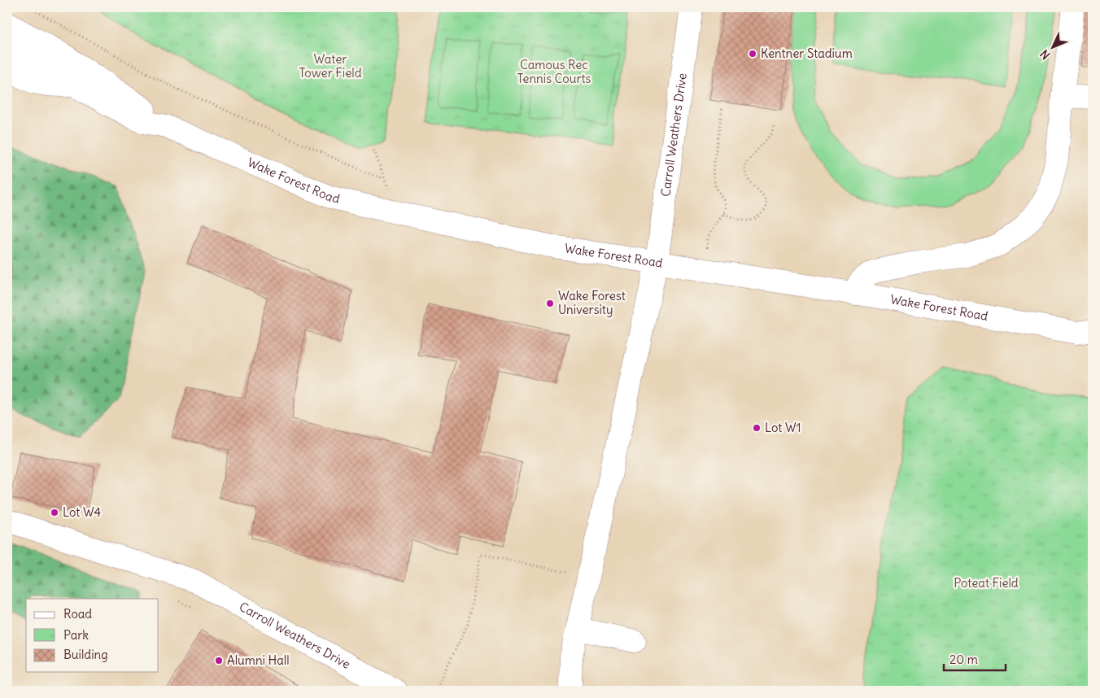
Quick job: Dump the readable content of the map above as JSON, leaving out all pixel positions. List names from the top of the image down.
{
  "streets": {
    "street": ["Carroll Weathers Drive", "Wake Forest Road"]
  },
  "crossings": [
    ["Carroll Weathers Drive", "Wake Forest Road"]
  ],
  "parks": ["Water Tower Field", "Camous Rec Tennis Courts", "Poteat Field"],
  "places": [
    "Kentner Stadium",
    "Wake Forest University",
    "Lot W1",
    "Lot W4",
    "Alumni Hall"
  ],
  "legend": ["Road", "Park", "Building"],
  "scale_bar": "20 m",
  "north": "bottom left"
}
